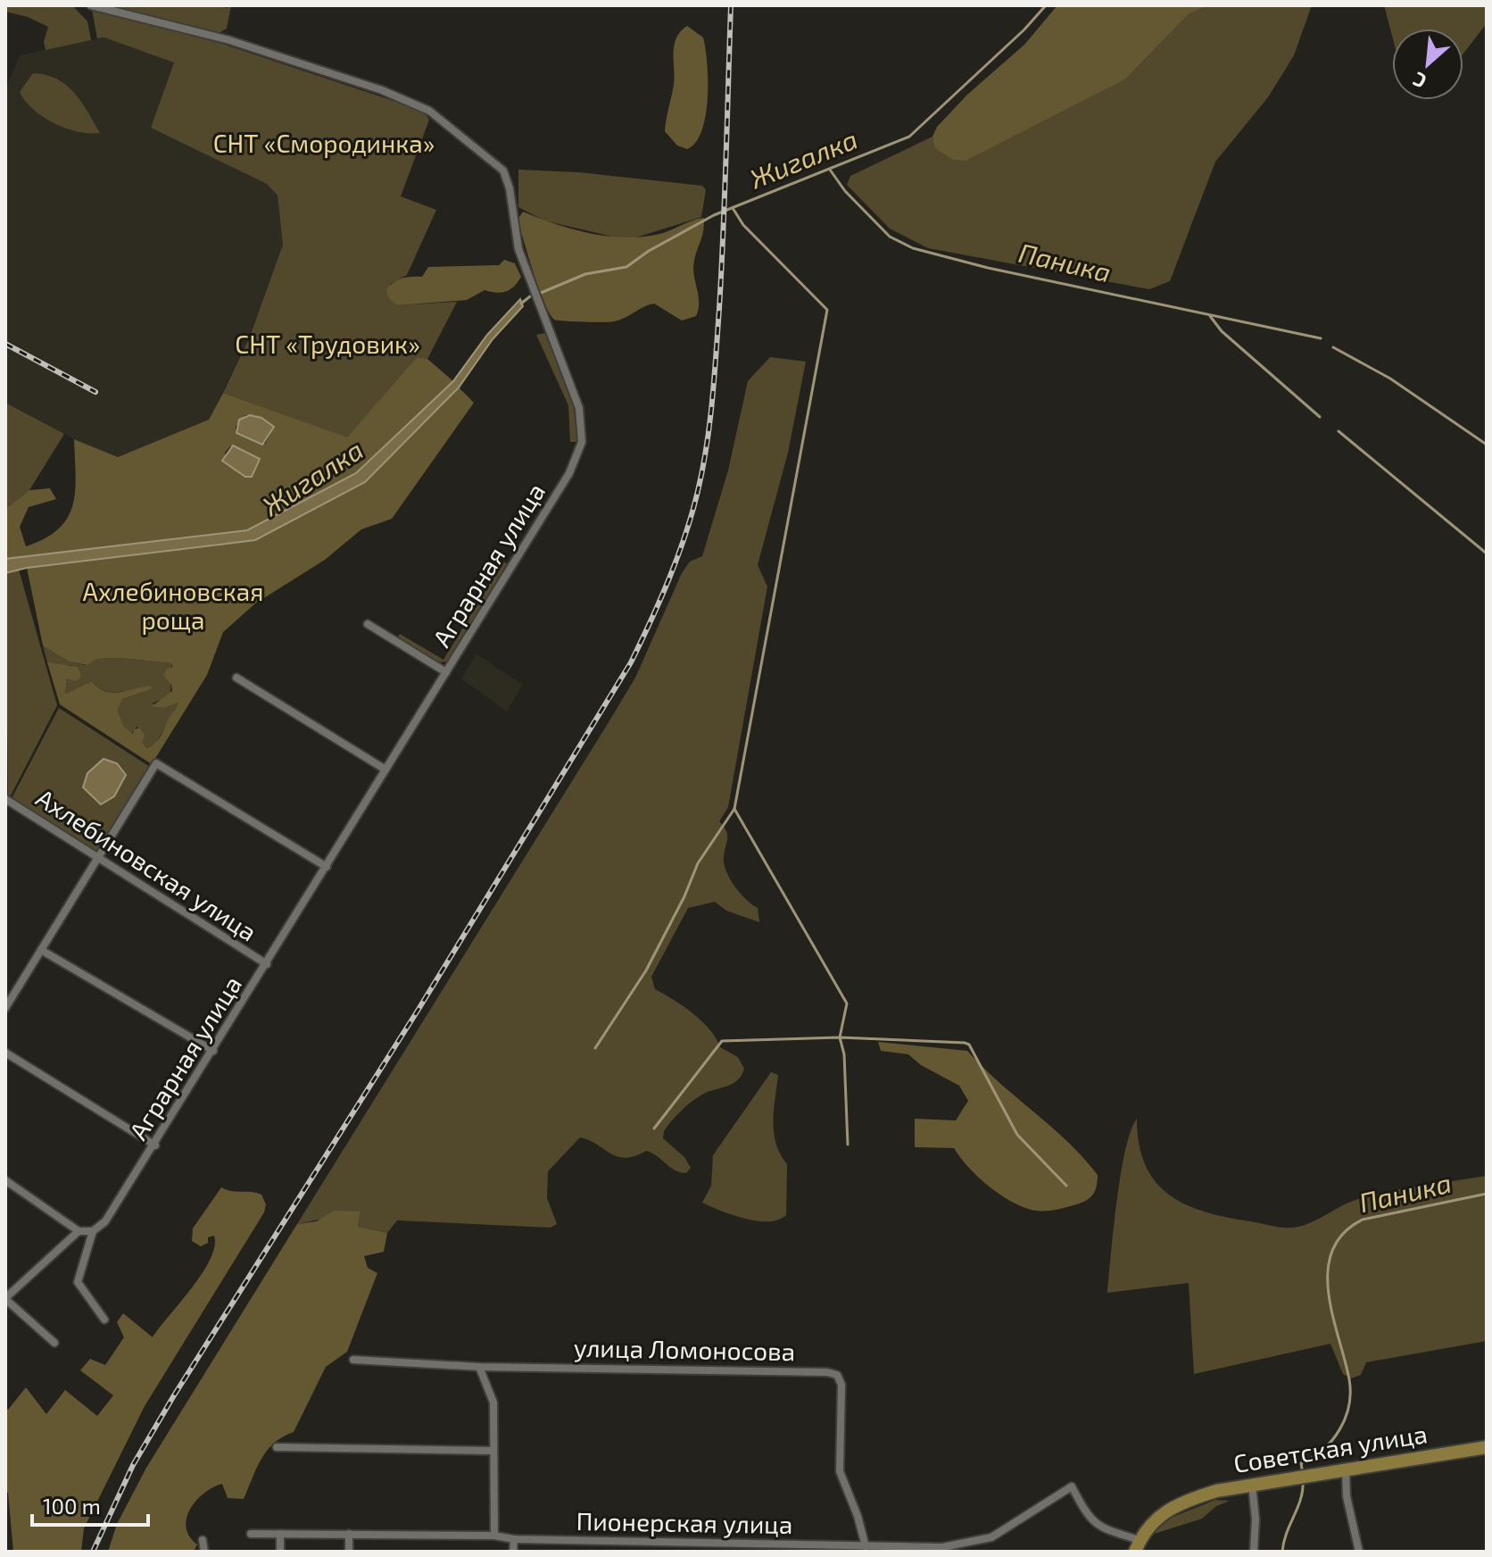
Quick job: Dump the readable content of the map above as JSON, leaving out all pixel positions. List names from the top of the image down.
{
  "streets": {
    "main road": ["Советская улица"],
    "street": [
      "Аграрная улица",
      "Ахлебиновская улица",
      "улица Ломоносова",
      "Пионерская улица"
    ]
  },
  "crossings": [
    ["Аграрная улица", "Ахлебиновская улица"],
    ["улица Ломоносова", "Пионерская улица"],
    ["Советская улица", "Пионерская улица"]
  ],
  "water": ["Жигалка", "Паника"],
  "parks": ["СНТ «Смородинка»", "СНТ «Трудовик»", "Ахлебиновская роща"],
  "scale_bar": "100 m",
  "north": "bottom left"
}
